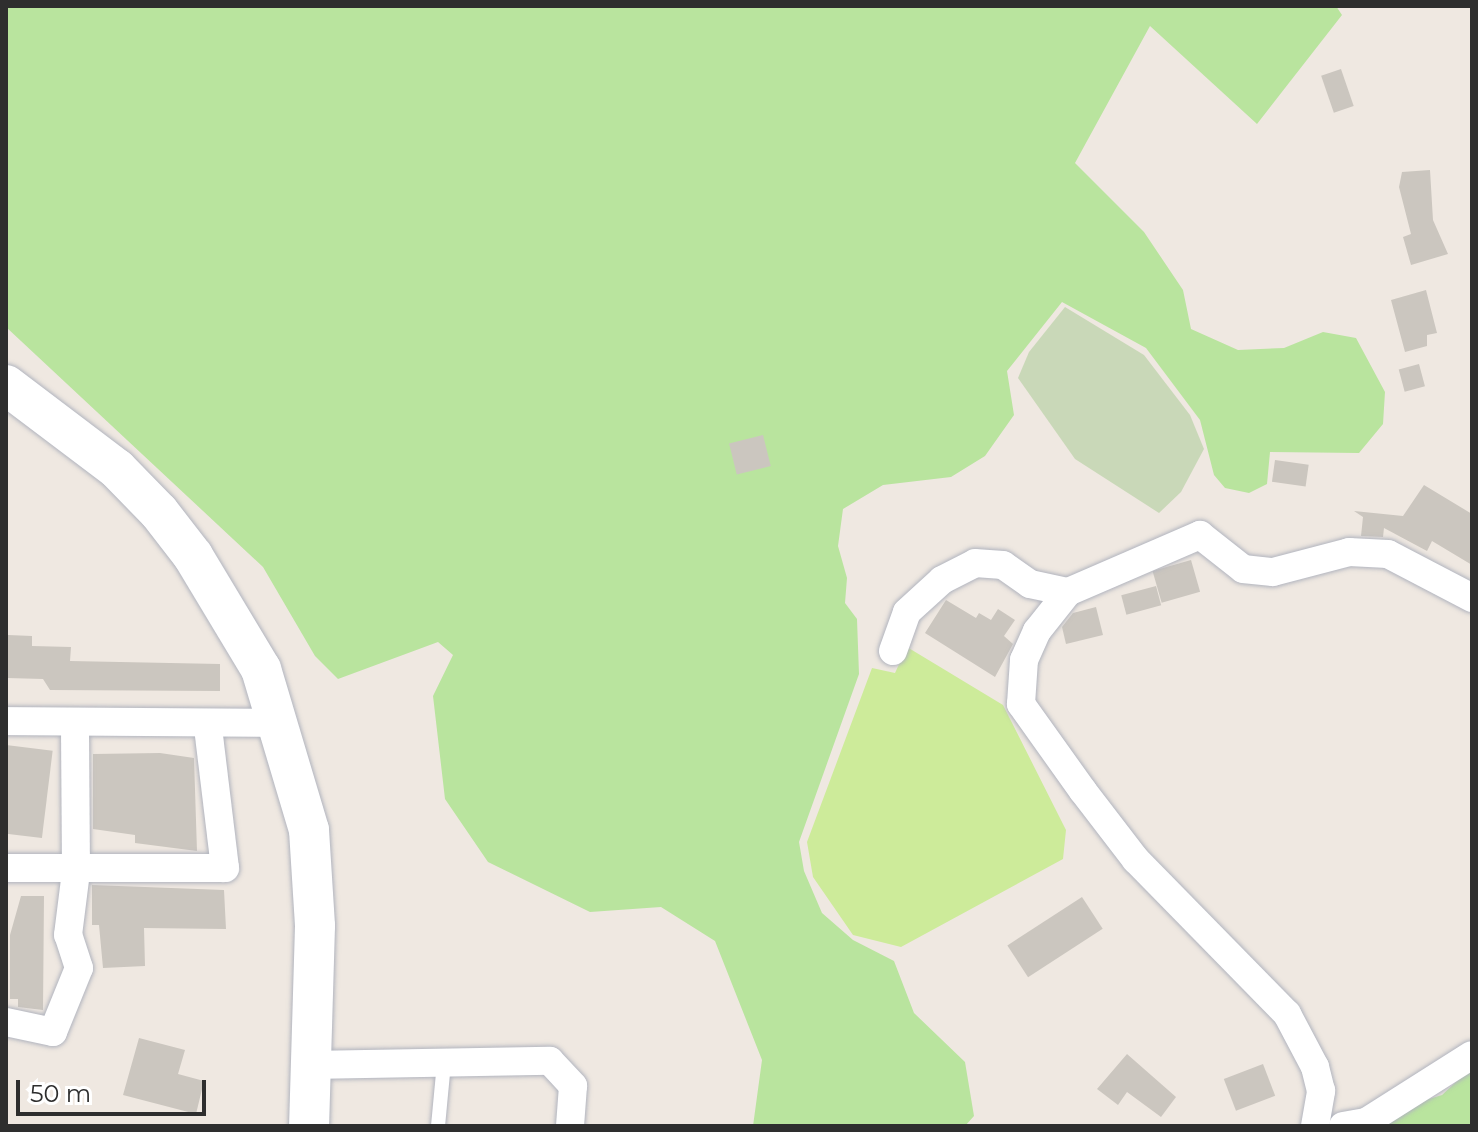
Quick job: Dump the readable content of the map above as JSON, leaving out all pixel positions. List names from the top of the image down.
{
  "scale_bar": "50 m"
}
